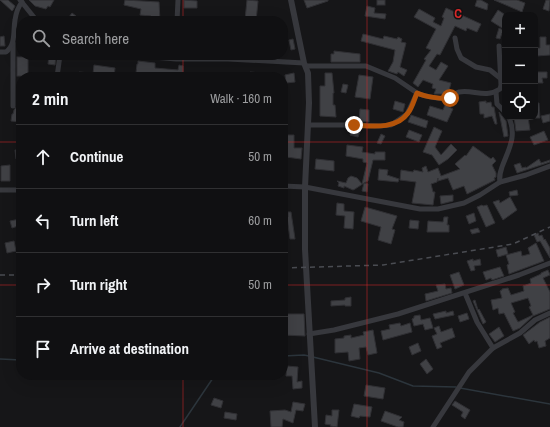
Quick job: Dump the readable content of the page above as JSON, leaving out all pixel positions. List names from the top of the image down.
{
  "page": {
    "map_buttons": ["+", "−"],
    "search": "Search here",
    "heading": ["2 min", "Walk · 160 m"],
    "list": [
      ["Continue", "50 m"],
      ["Turn left", "60 m"],
      ["Turn right", "50 m"],
      "Arrive at destination"
    ]
  },
  "grid": {
    "columns": ["C"]
  }
}
